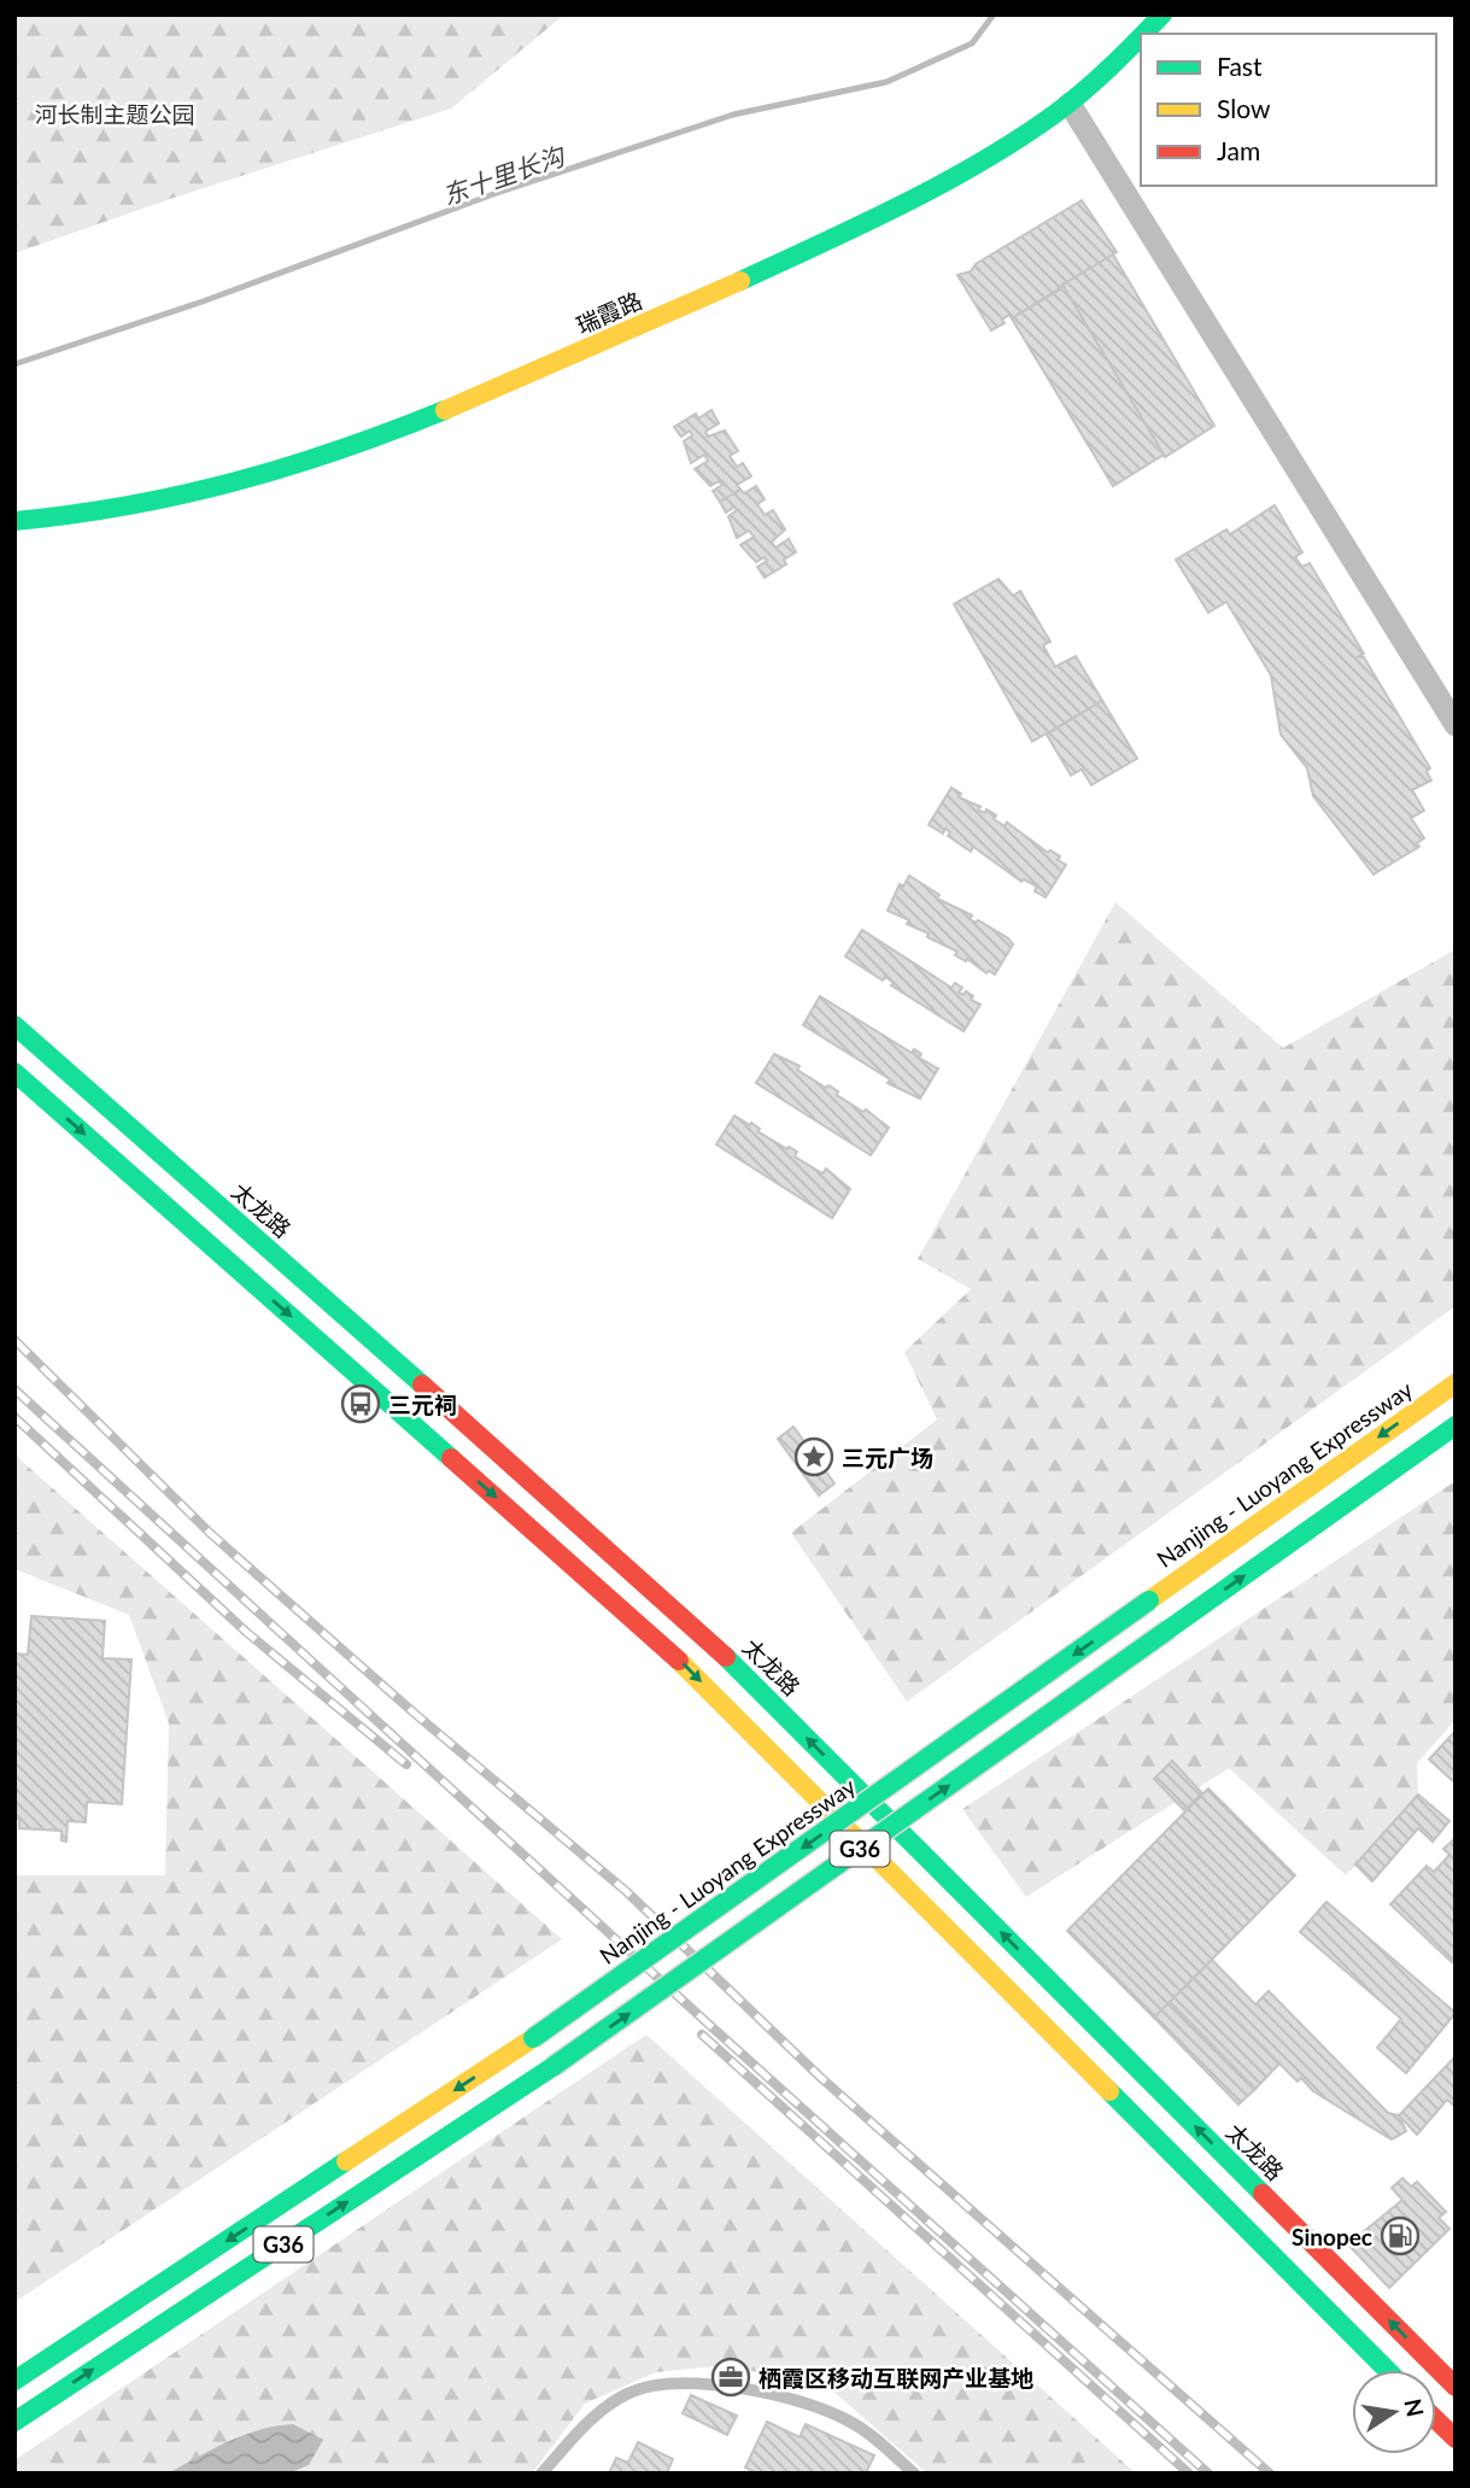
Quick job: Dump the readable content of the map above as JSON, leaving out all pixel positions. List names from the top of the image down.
{
  "streets": {
    "main road": [
      "瑞霞路",
      "太龙路",
      "Nanjing - Luoyang Expressway",
      "G36"
    ]
  },
  "water": ["东十里长沟"],
  "parks": ["河长制主题公园"],
  "places": {
    "bus stop": ["三元祠"],
    "place": ["三元广场"],
    "fuel station": ["Sinopec"],
    "office": ["栖霞区移动互联网产业基地"]
  },
  "legend": ["Fast", "Slow", "Jam"],
  "north": "right"
}
